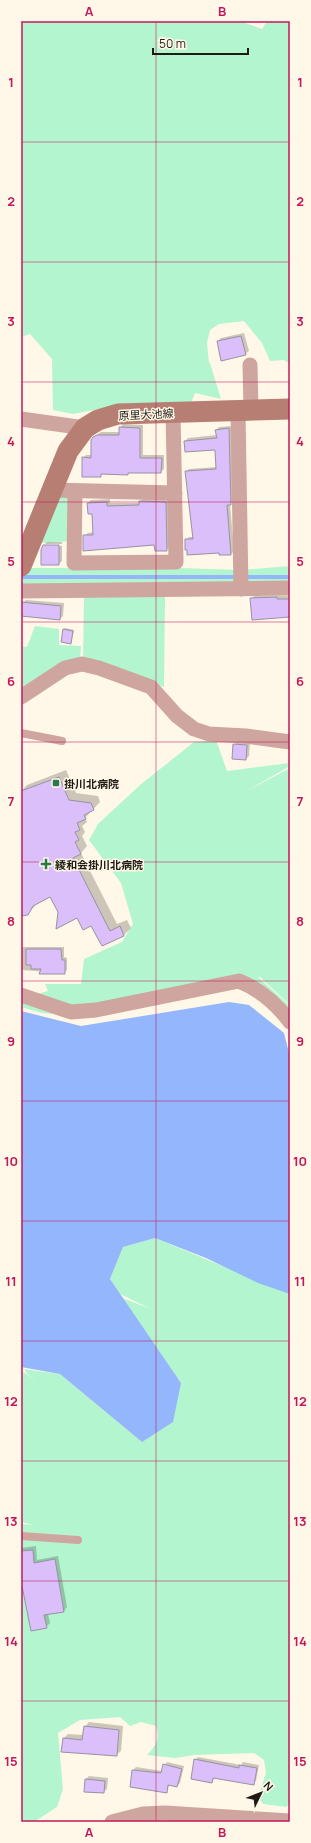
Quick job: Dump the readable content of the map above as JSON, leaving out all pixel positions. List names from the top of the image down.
{
  "streets": {
    "main road": ["原里大池線"]
  },
  "places": {
    "transit": ["掛川北病院"],
    "health": ["綾和会掛川北病院"]
  },
  "scale_bar": "50 m",
  "north": "top right",
  "grid": {
    "columns": ["A", "B"],
    "rows": [
      "1",
      "2",
      "3",
      "4",
      "5",
      "6",
      "7",
      "8",
      "9",
      "10",
      "11",
      "12",
      "13",
      "14",
      "15"
    ]
  }
}
